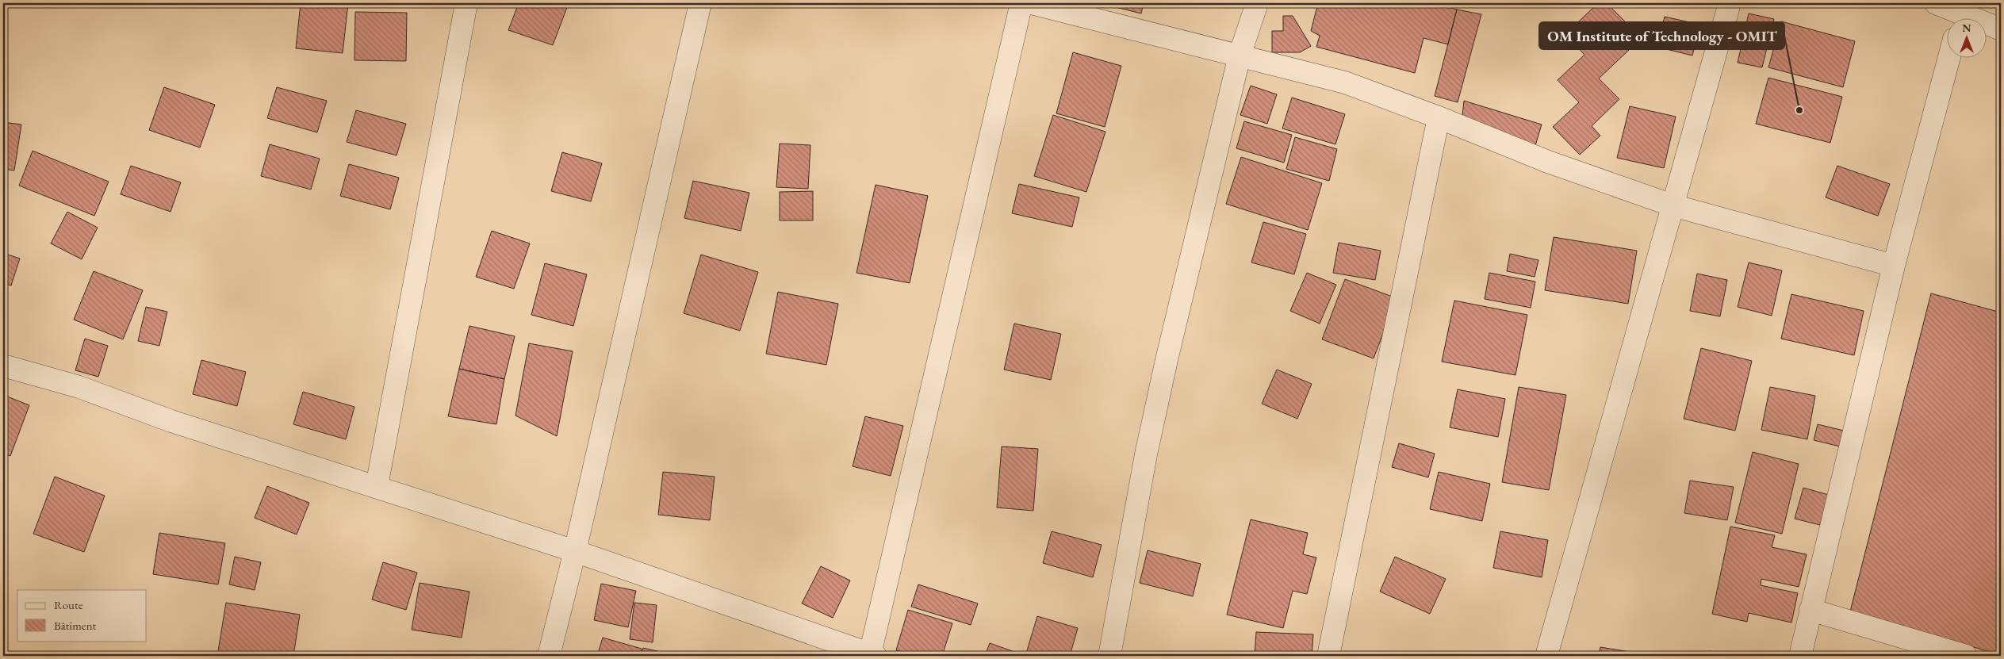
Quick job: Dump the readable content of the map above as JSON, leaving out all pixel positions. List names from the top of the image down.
{
  "places": ["OM Institute of Technology - OMIT"],
  "legend": ["Route", "Bâtiment"],
  "north": "top"
}
